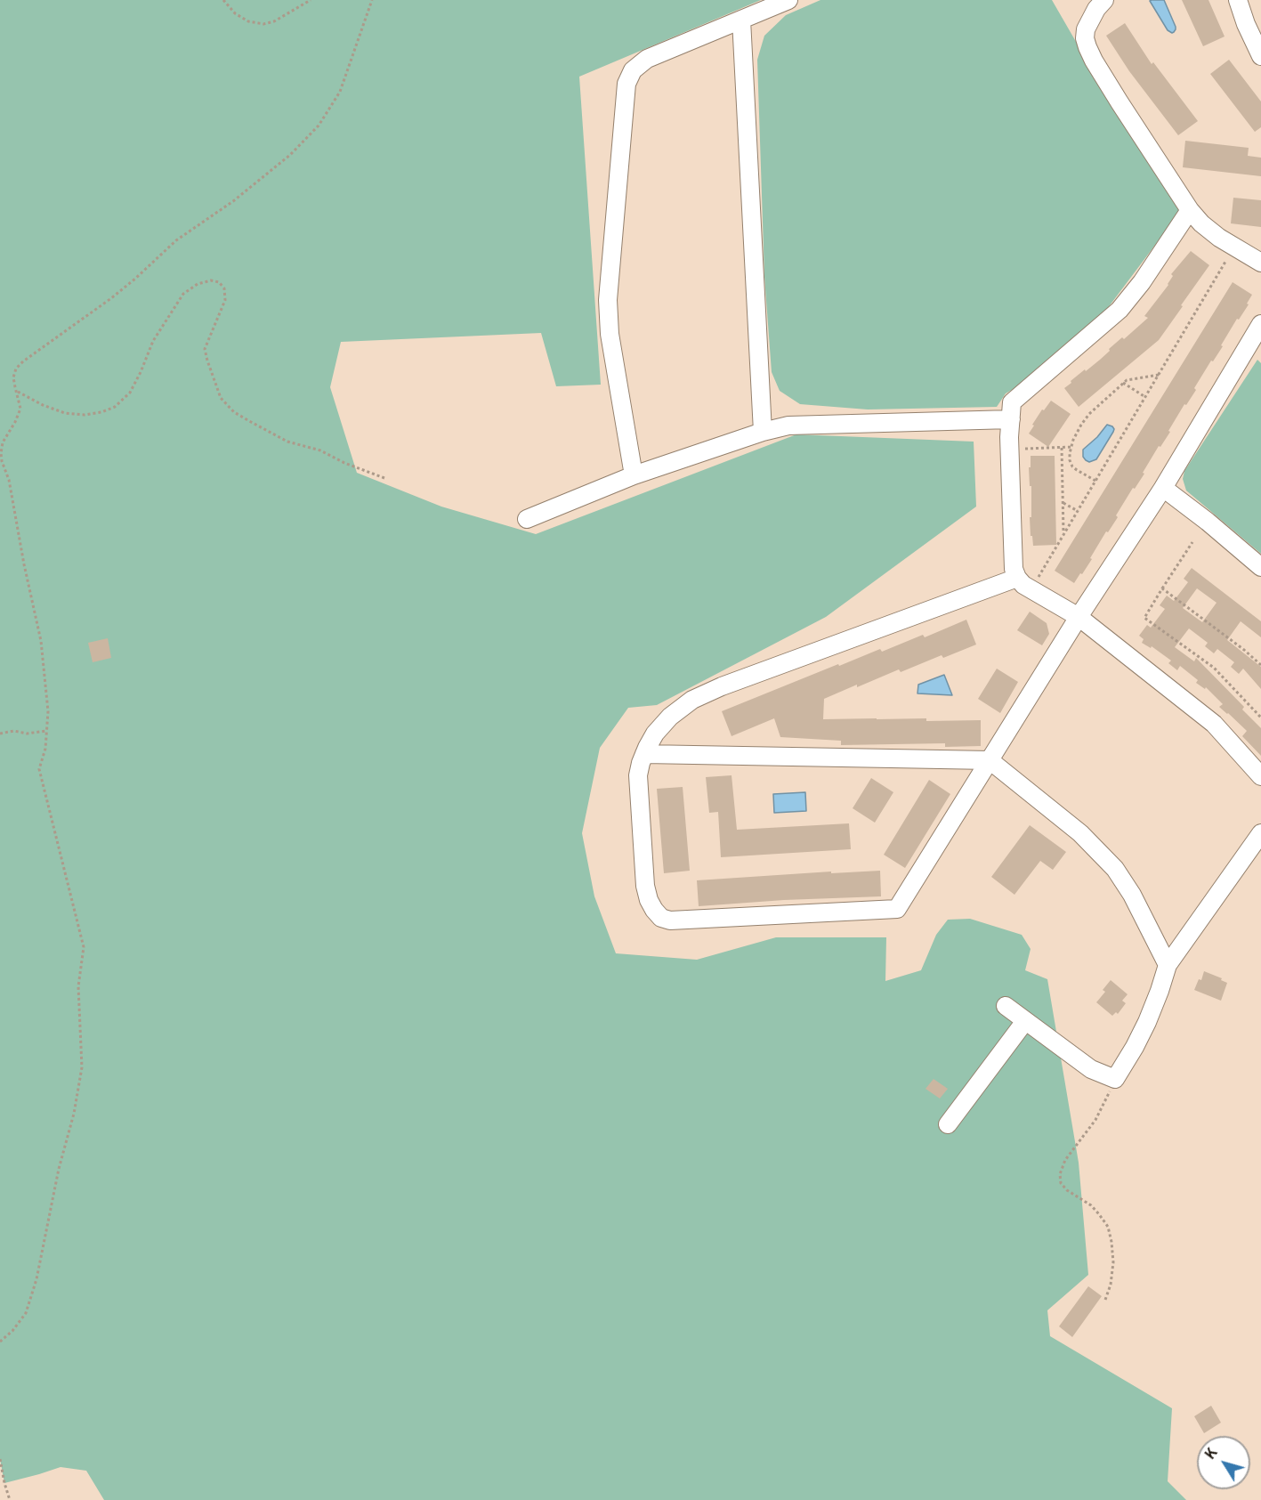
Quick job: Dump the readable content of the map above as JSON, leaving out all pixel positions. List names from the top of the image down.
{
  "north": "top left"
}
